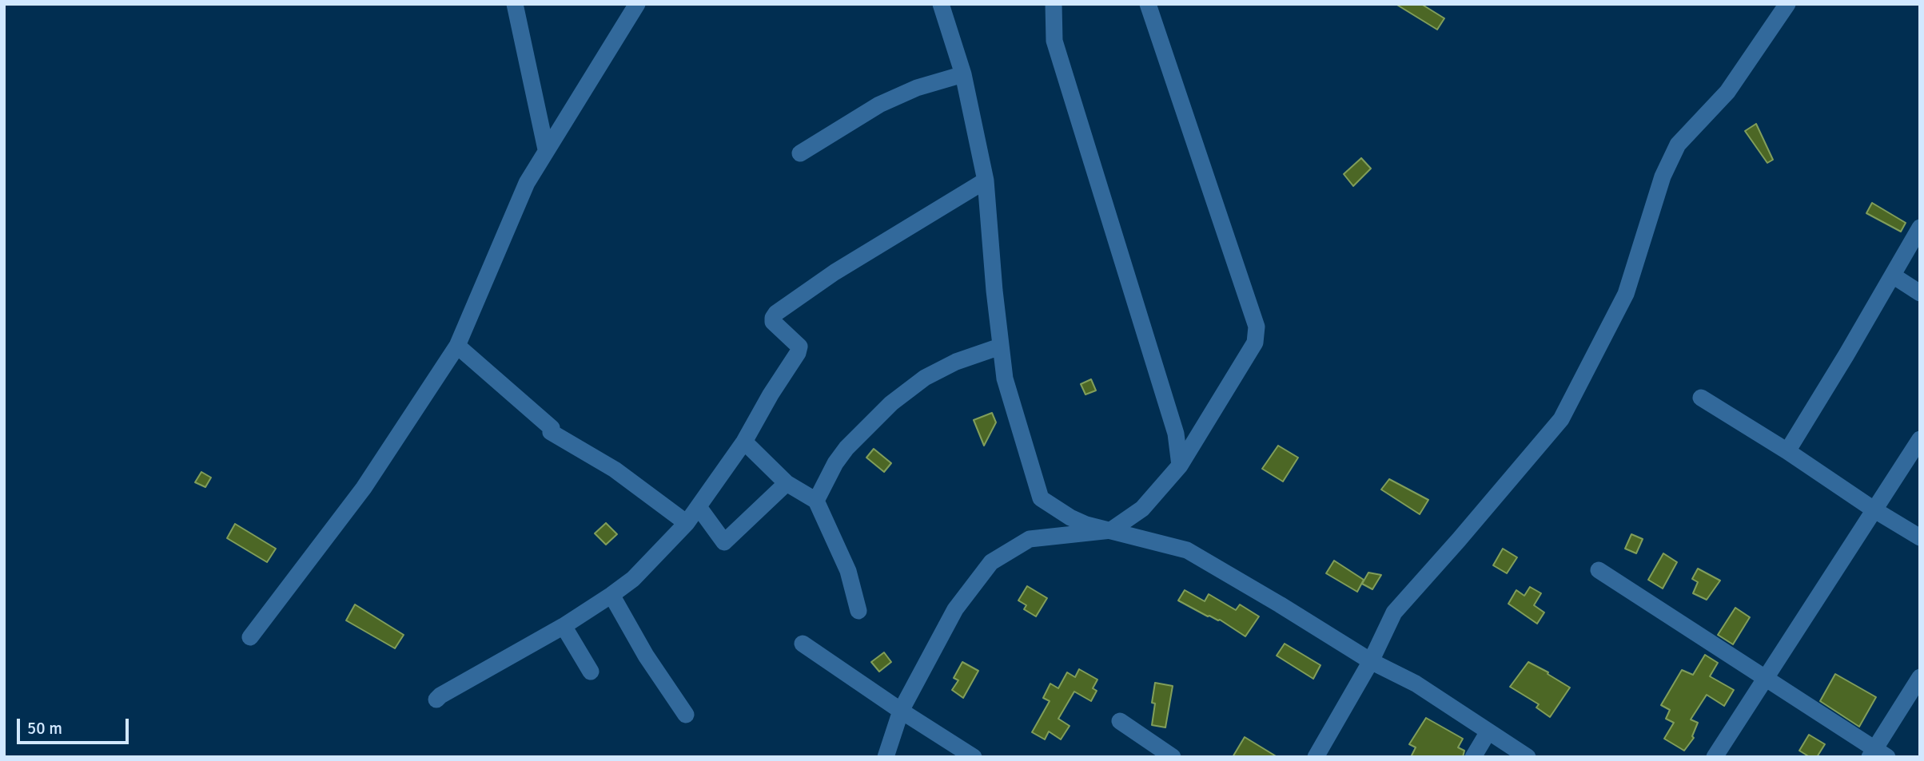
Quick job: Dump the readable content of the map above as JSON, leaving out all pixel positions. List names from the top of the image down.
{
  "scale_bar": "50 m"
}
